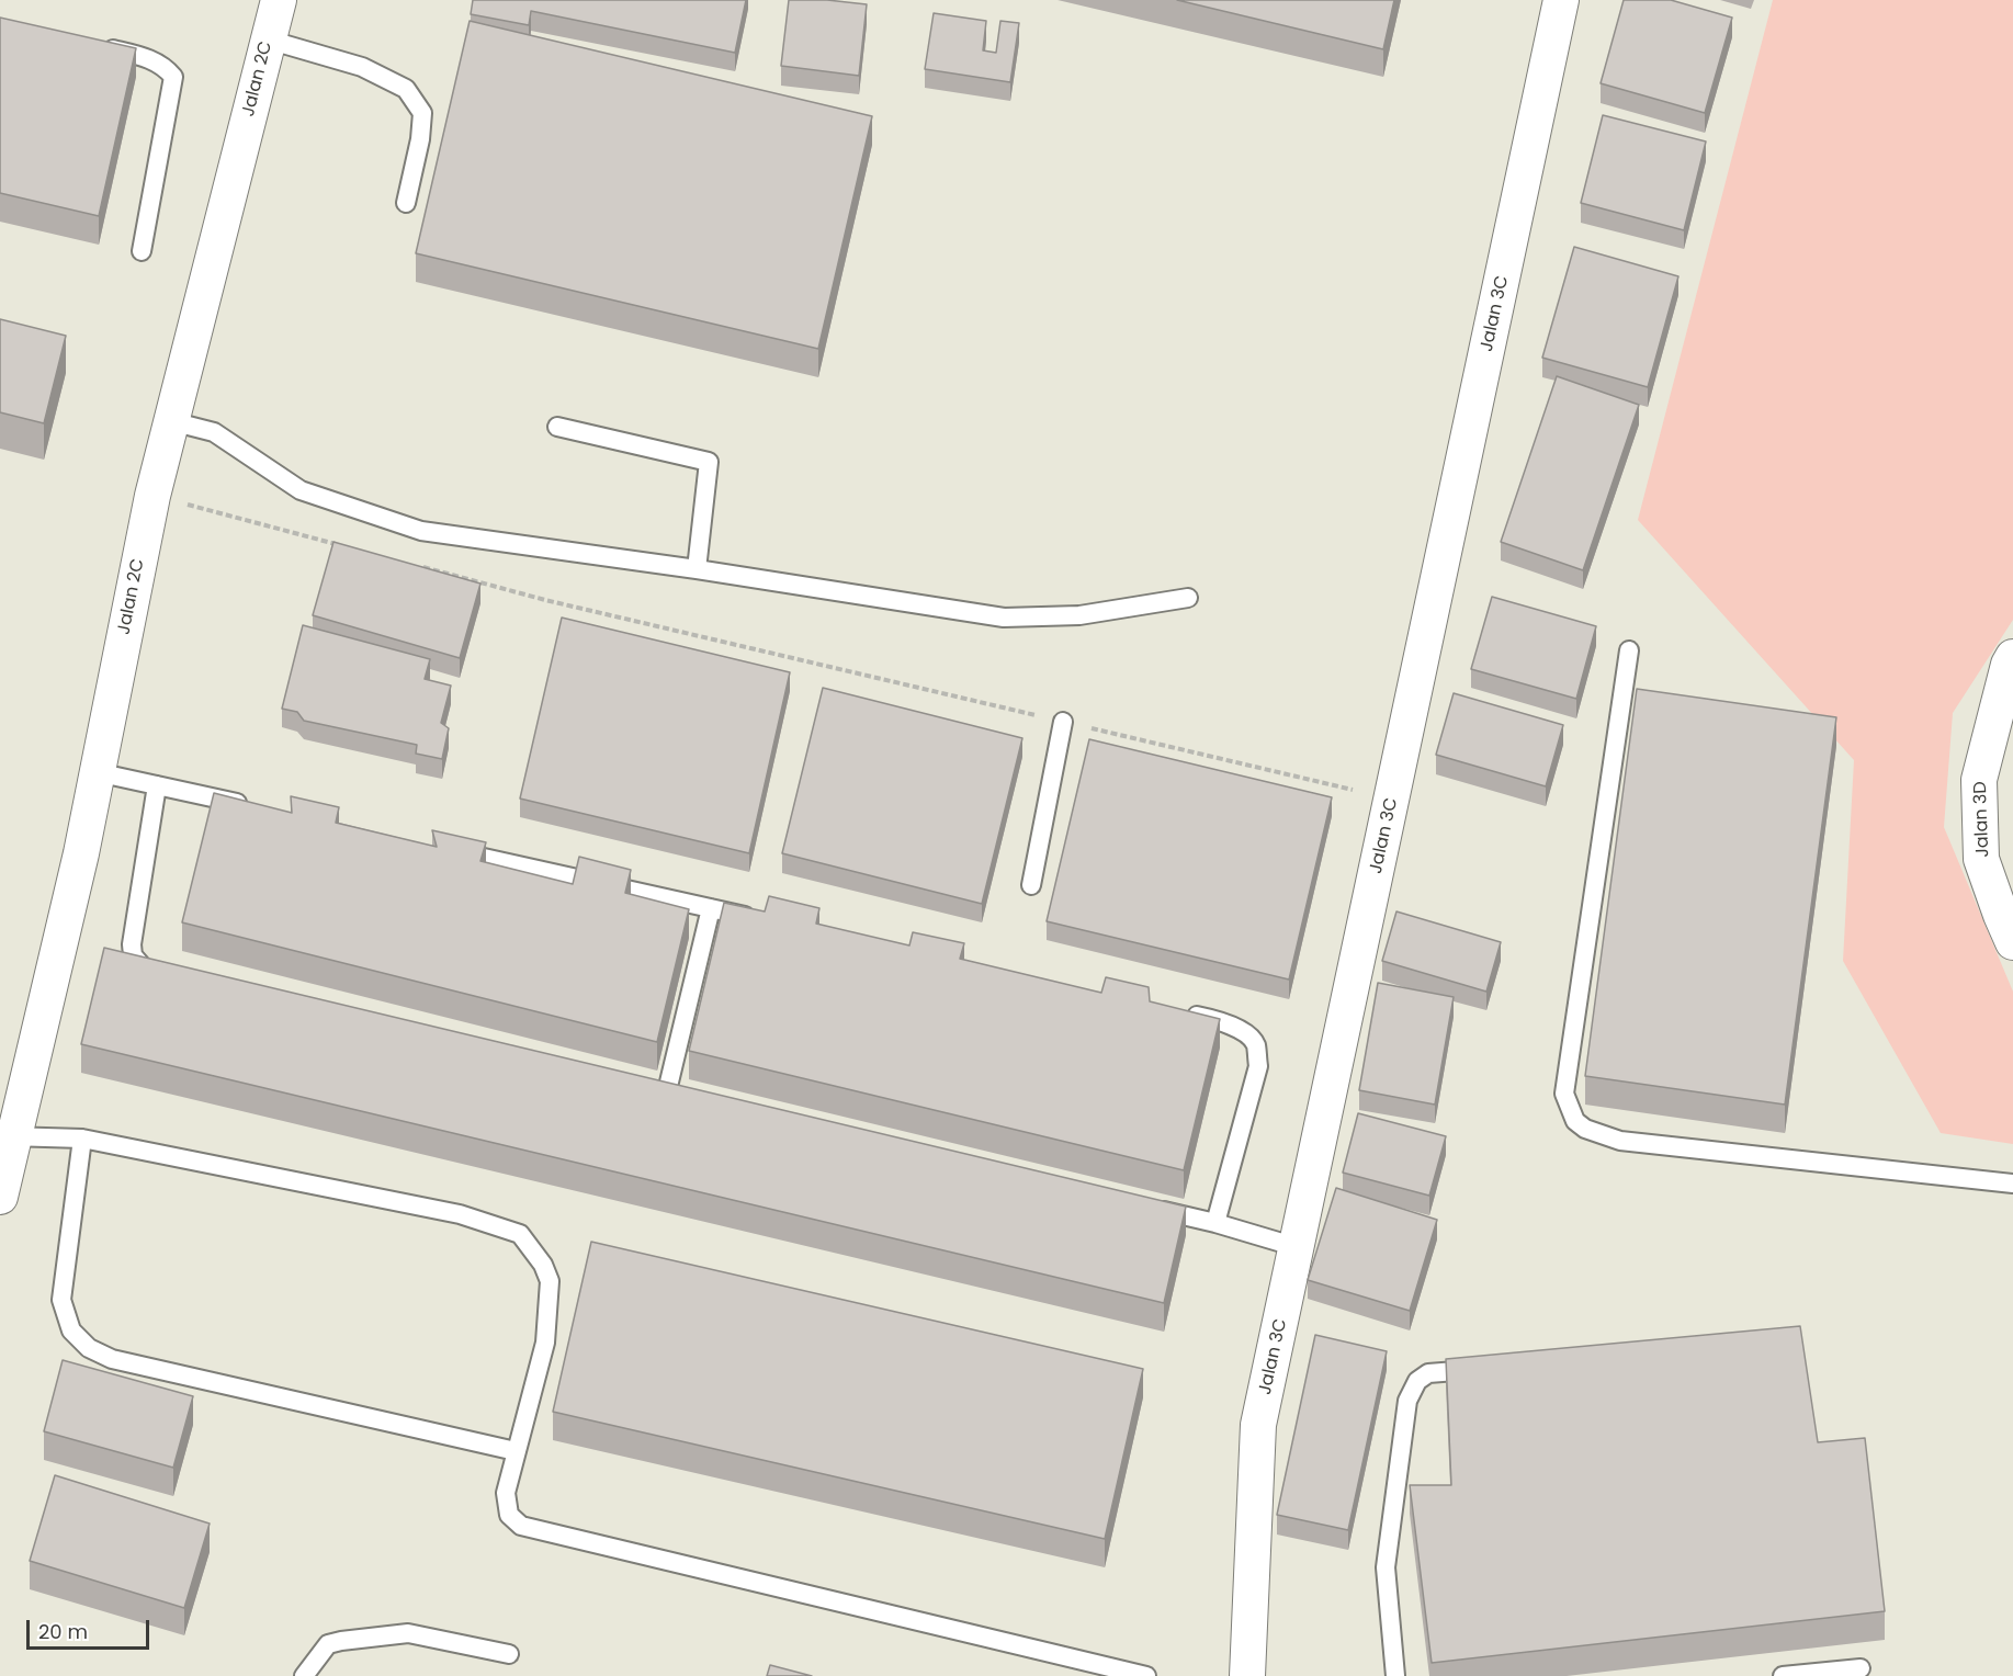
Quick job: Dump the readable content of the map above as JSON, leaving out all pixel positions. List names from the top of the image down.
{
  "streets": {
    "street": ["Jalan 2C", "Jalan 3C", "Jalan 3D"]
  },
  "scale_bar": "20 m"
}
